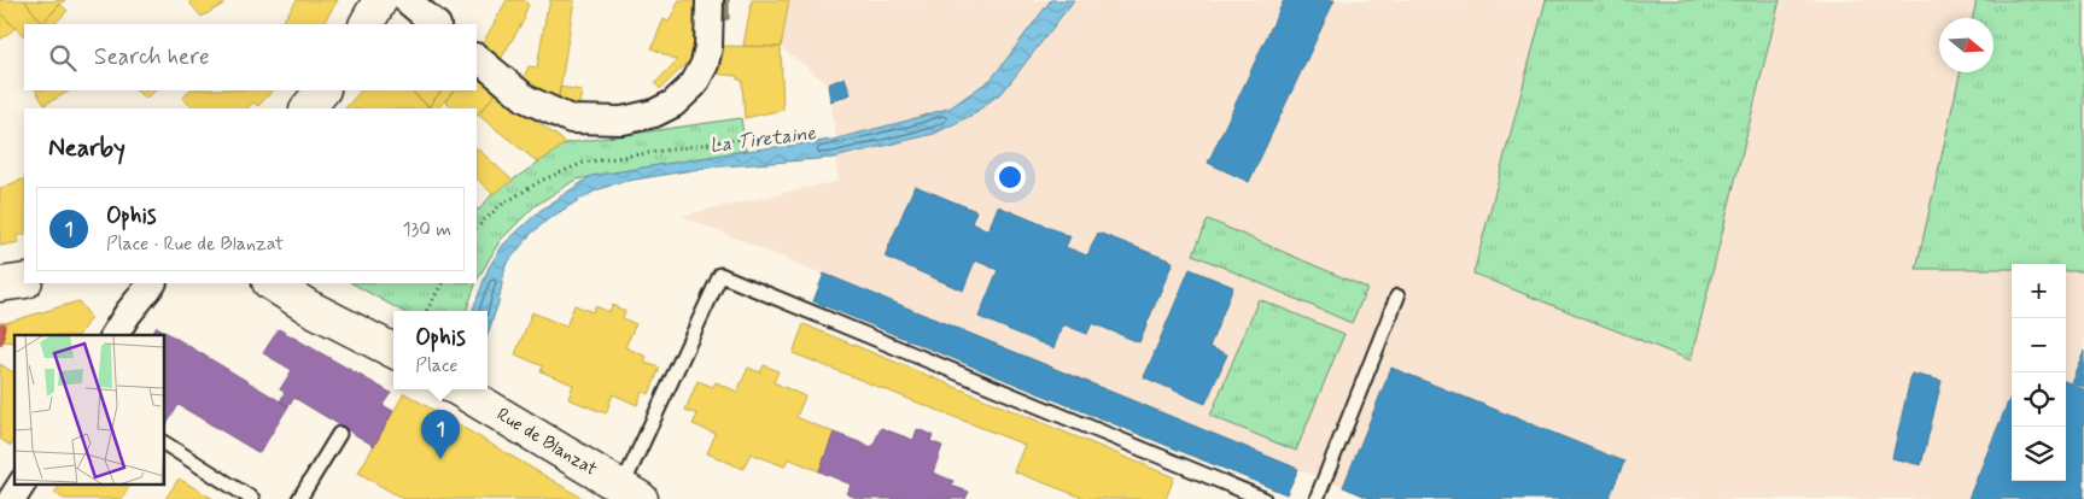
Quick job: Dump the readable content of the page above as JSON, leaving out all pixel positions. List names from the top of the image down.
{
  "streets": {
    "street": ["Rue de Blanzat"]
  },
  "water": ["La Tiretaine"],
  "north": "right",
  "page": {
    "search": "Search here",
    "heading": "Nearby",
    "list": [
      {
        "mark": "1",
        "name": "Ophis",
        "note": "Place · Rue de Blanzat",
        "value": "130 m"
      }
    ],
    "map_buttons": ["+", "−"],
    "popup": ["Ophis", "Place"],
    "pins": "1"
  }
}
